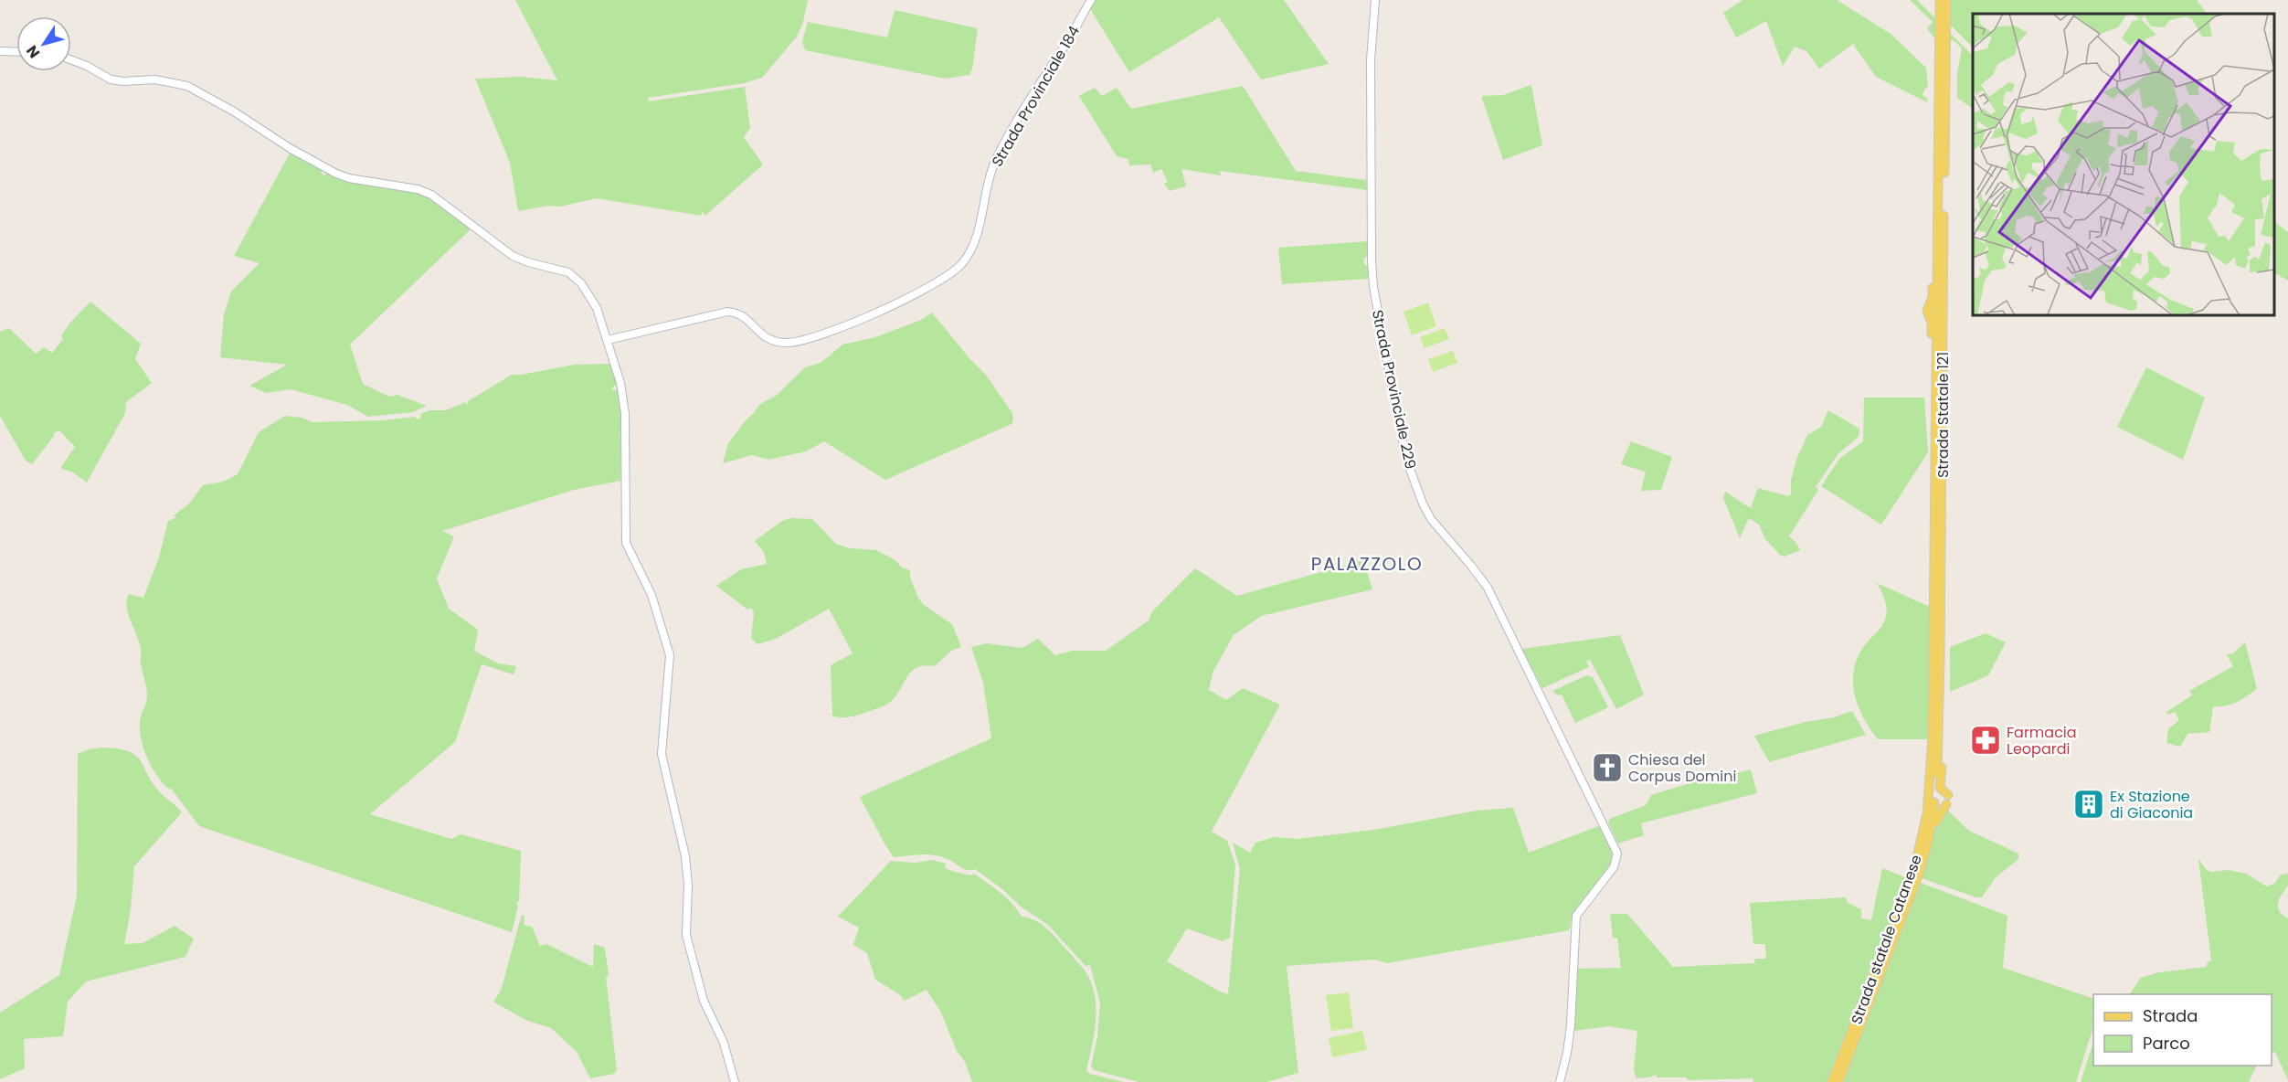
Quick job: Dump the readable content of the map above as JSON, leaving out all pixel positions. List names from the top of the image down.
{
  "streets": {
    "main road": ["Strada Statale 121", "Strada statale Catanese"],
    "street": ["Strada Provinciale 184", "Strada Provinciale 229"]
  },
  "crossings": [
    ["Strada Statale 121", "Strada statale Catanese"]
  ],
  "districts": ["PALAZZOLO"],
  "places": {
    "pharmacy": ["Farmacia Leopardi"],
    "church": ["Chiesa del Corpus Domini"],
    "building": ["Ex Stazione di Giaconia"]
  },
  "legend": ["Strada", "Parco"],
  "north": "bottom left"
}
